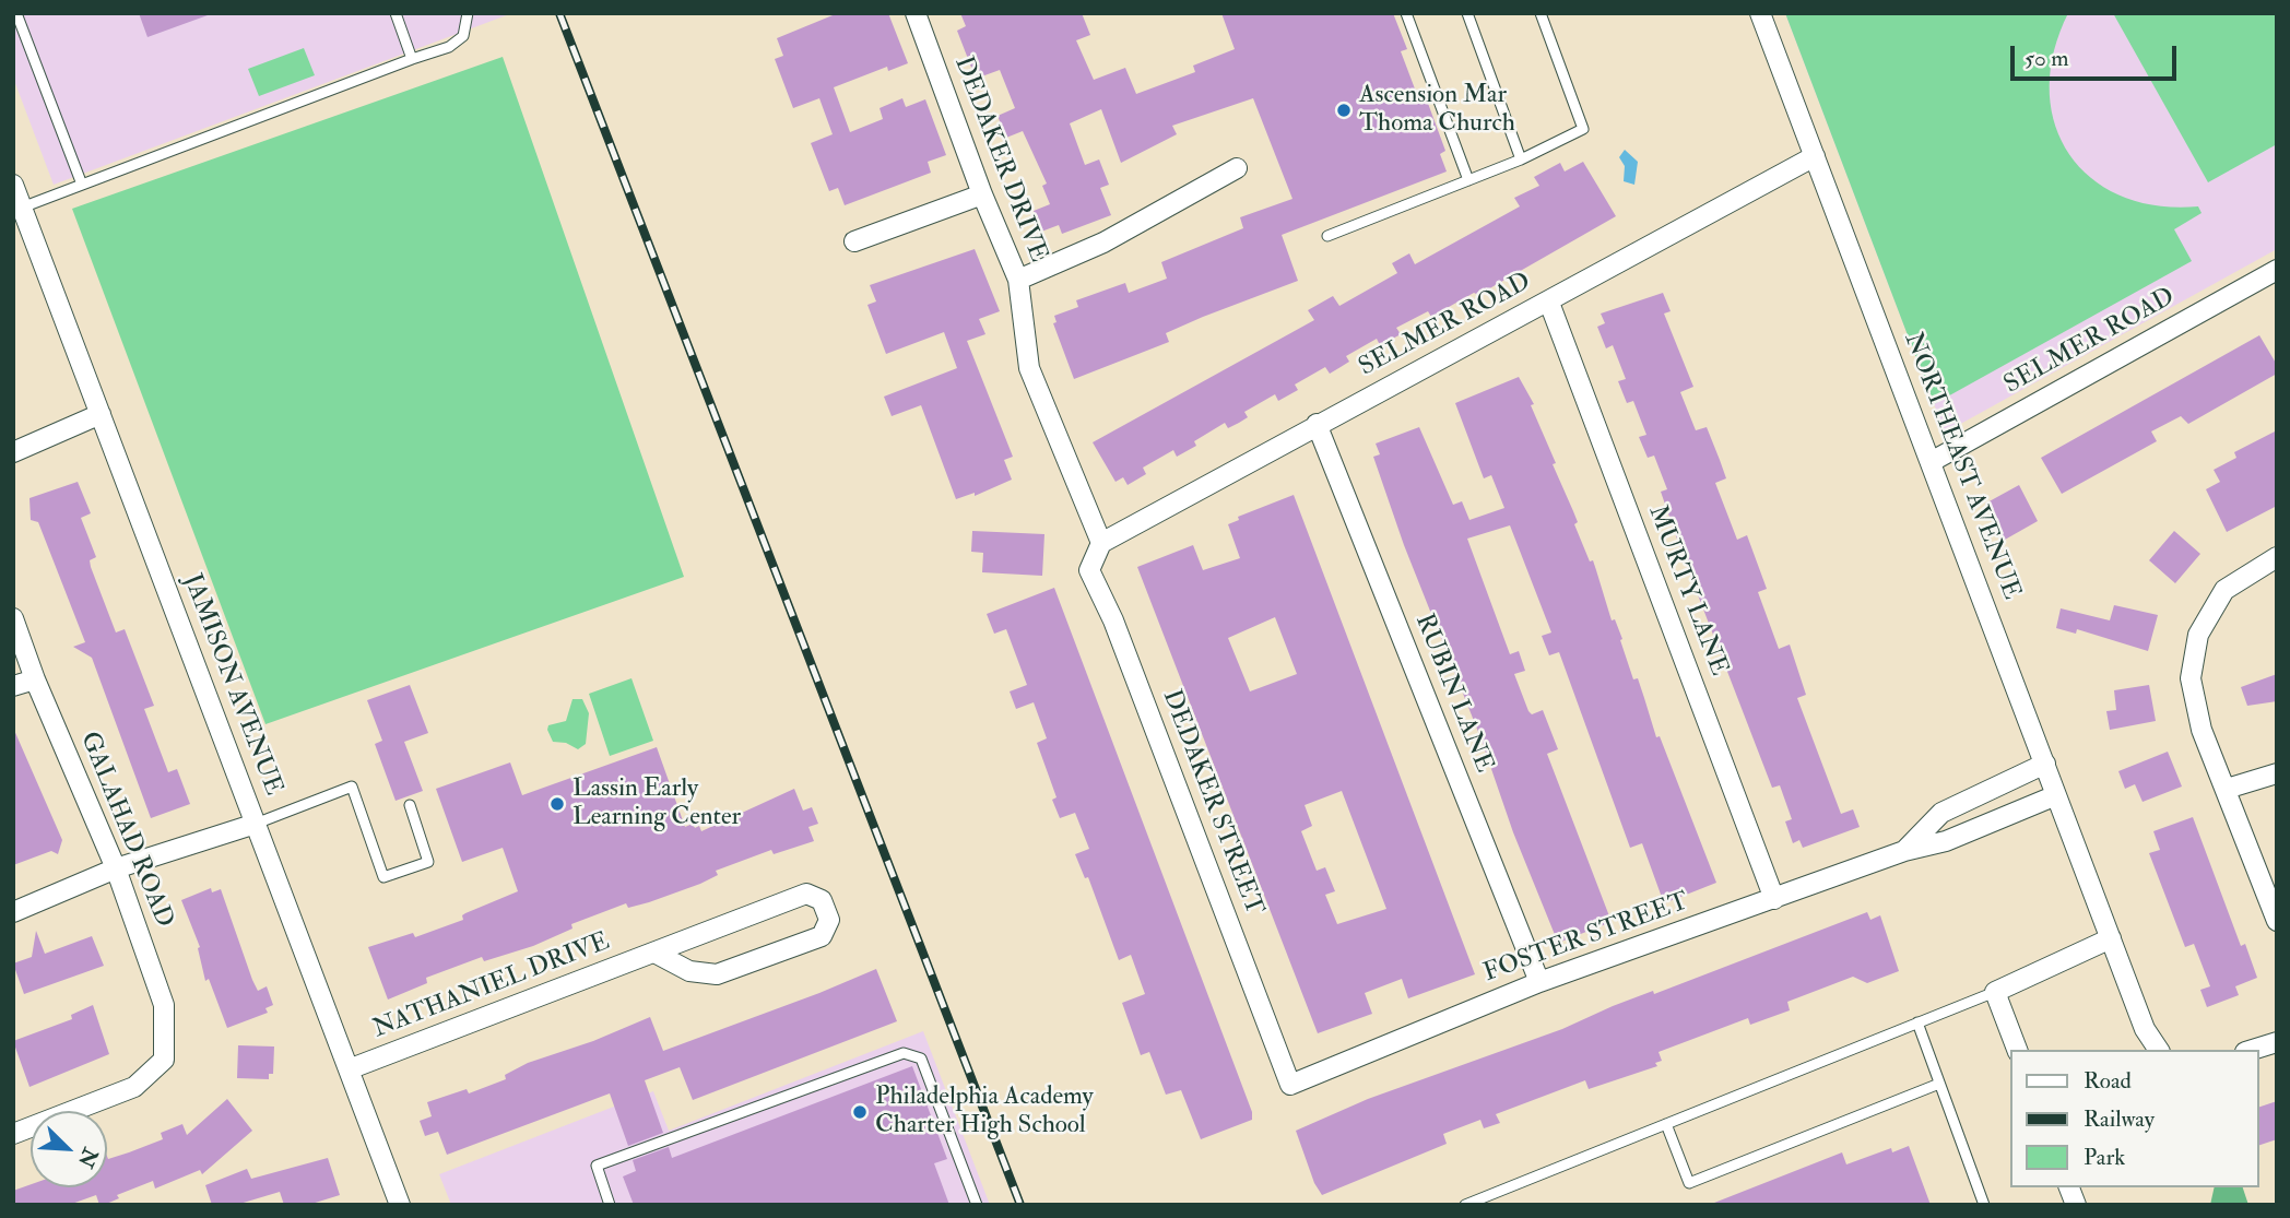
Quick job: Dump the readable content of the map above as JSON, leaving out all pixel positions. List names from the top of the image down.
{
  "streets": {
    "street": [
      "DEDAKER DRIVE",
      "SELMER ROAD",
      "NORTHEAST AVENUE",
      "MURTY LANE",
      "JAMISON AVENUE",
      "RUBIN LANE",
      "DEDAKER STREET",
      "GALAHAD ROAD",
      "FOSTER STREET",
      "NATHANIEL DRIVE"
    ]
  },
  "crossings": [
    ["DEDAKER DRIVE", "SELMER ROAD"],
    ["DEDAKER DRIVE", "DEDAKER STREET"],
    ["SELMER ROAD", "NORTHEAST AVENUE"],
    ["SELMER ROAD", "MURTY LANE"],
    ["SELMER ROAD", "RUBIN LANE"],
    ["SELMER ROAD", "DEDAKER STREET"],
    ["NORTHEAST AVENUE", "FOSTER STREET"],
    ["MURTY LANE", "FOSTER STREET"],
    ["JAMISON AVENUE", "NATHANIEL DRIVE"],
    ["RUBIN LANE", "FOSTER STREET"],
    ["DEDAKER STREET", "FOSTER STREET"]
  ],
  "places": ["Ascension Mar Thoma Church", "Lassin Early Learning Center", "Philadelphia Academy Charter High School"],
  "legend": ["Road", "Railway", "Park"],
  "scale_bar": "50 m",
  "north": "bottom right"
}
